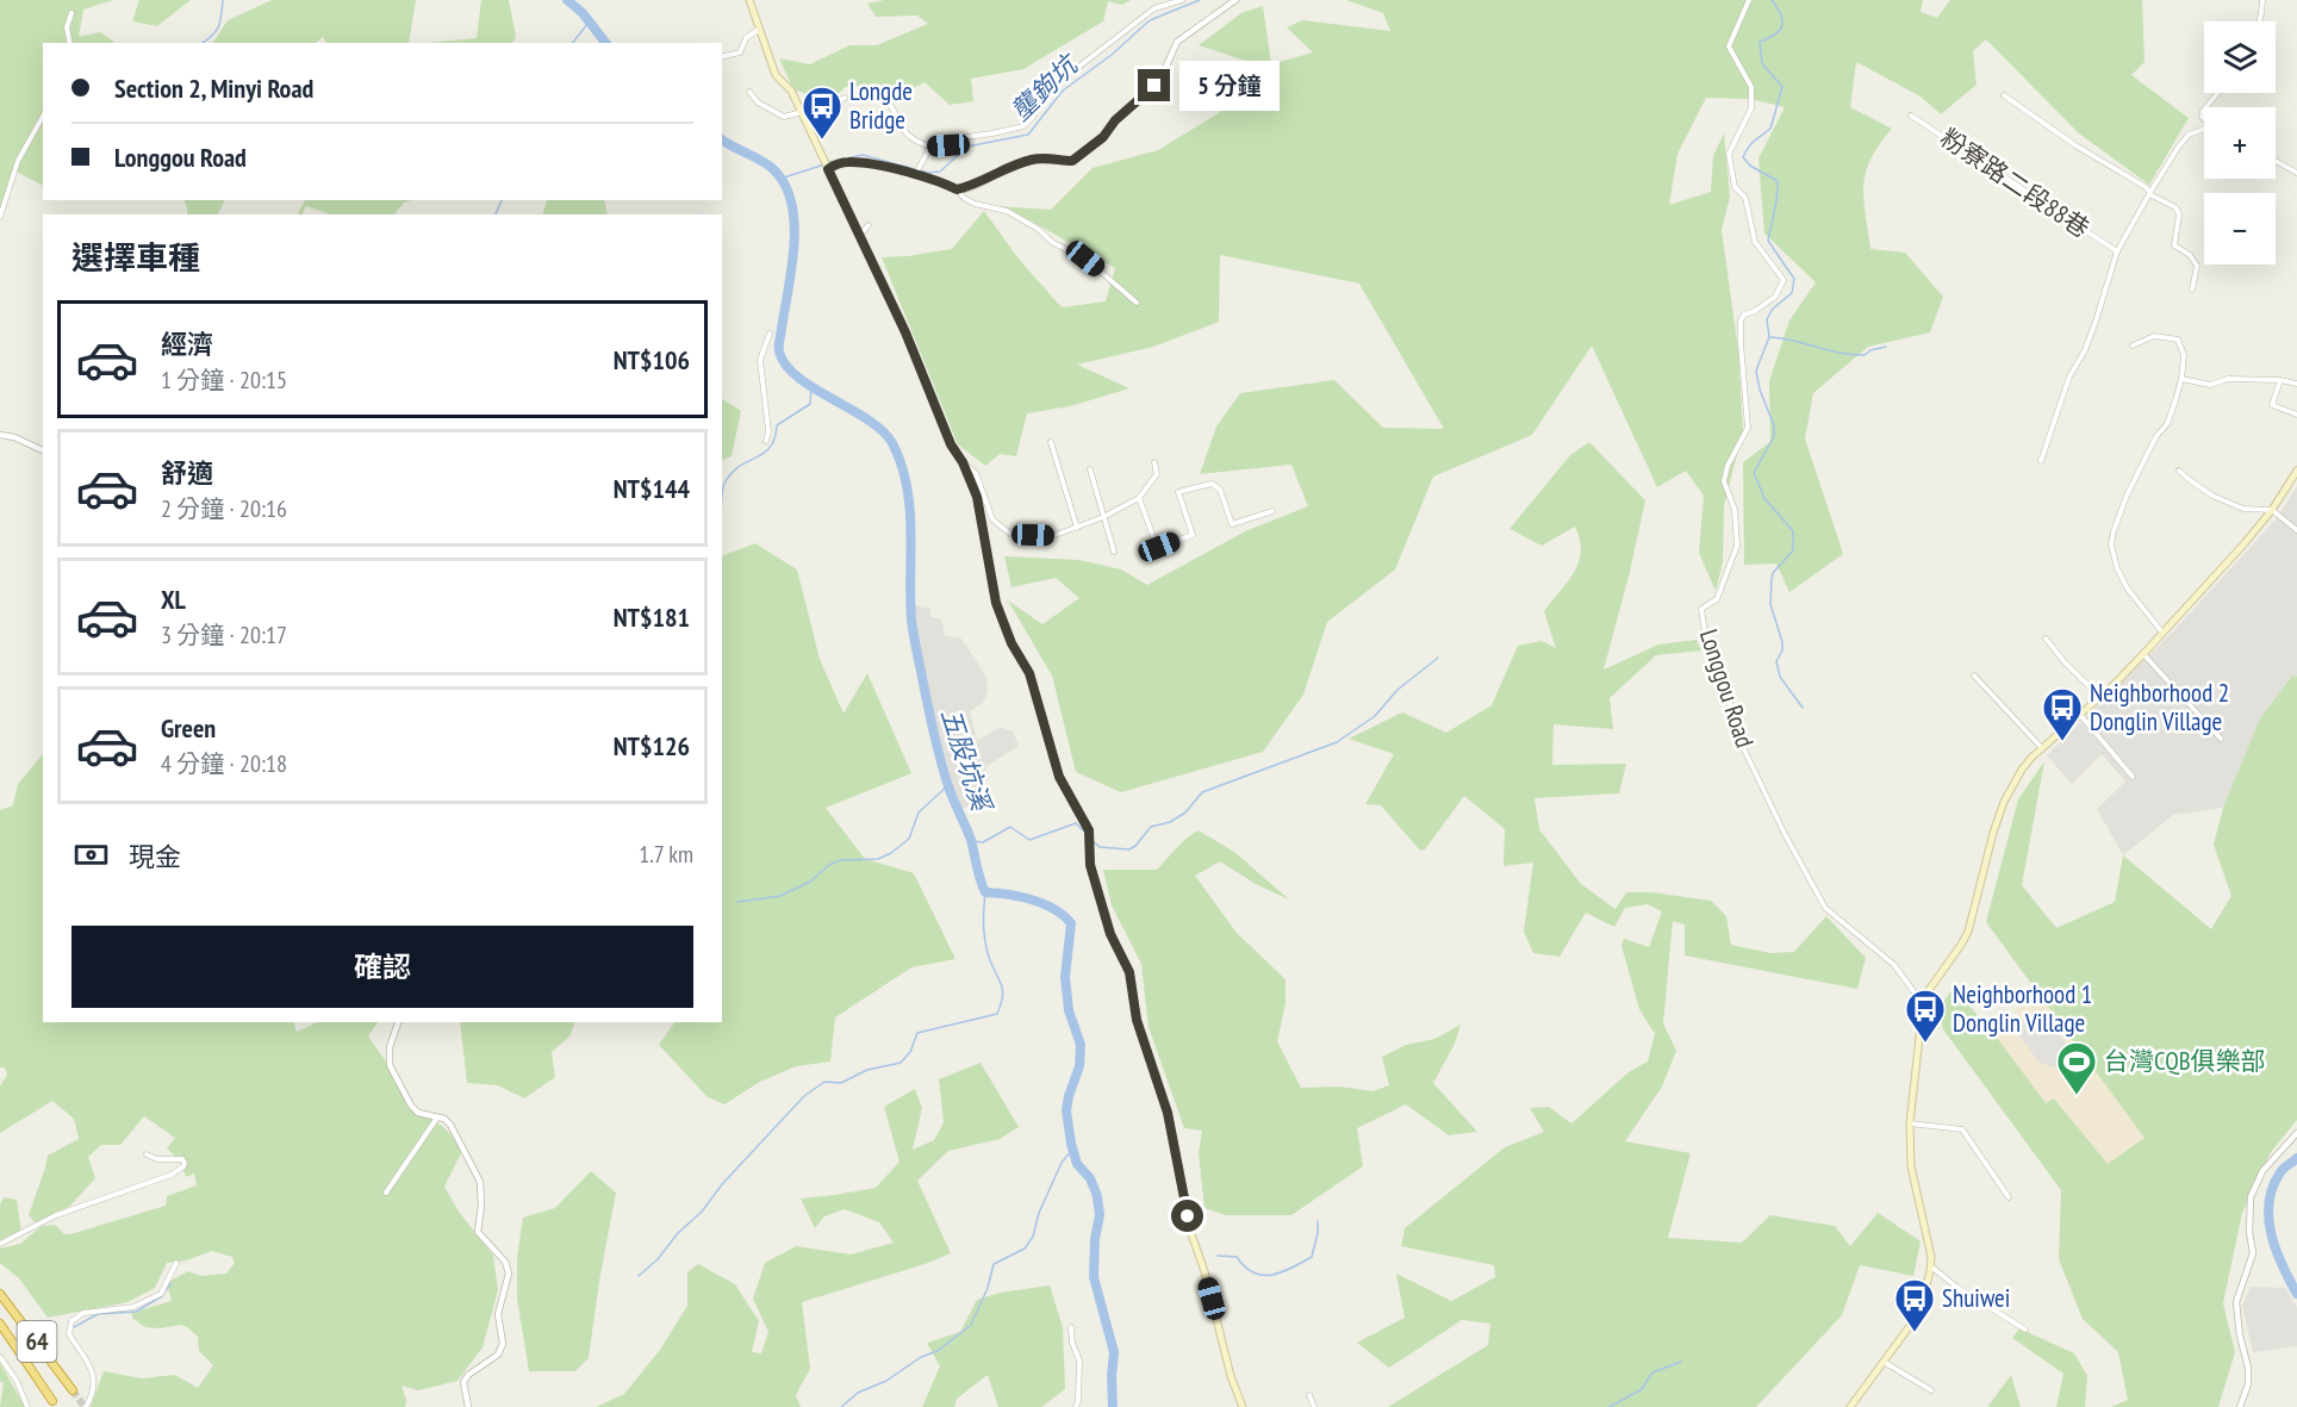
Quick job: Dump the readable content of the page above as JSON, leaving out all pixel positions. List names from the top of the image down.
{
  "streets": {
    "highway": ["64"],
    "street": ["粉寮路二段88巷", "Longgou Road"]
  },
  "water": ["壟鉤坑", "五股坑溪"],
  "places": {
    "bus stop": [
      "Longde Bridge",
      "Neighborhood 2 Donglin Village",
      "Neighborhood 1 Donglin Village",
      "Shuiwei"
    ],
    "sports": ["台灣CQB俱樂部"]
  },
  "page": {
    "map_buttons": ["+", "−"],
    "banner": ["Section 2, Minyi Road", "Longgou Road"],
    "bubble": "5 分鐘",
    "heading": "選擇車種",
    "list": [
      {
        "name": "經濟",
        "note": "1 分鐘 · 20:15",
        "value": "NT$106"
      },
      {
        "name": "舒適",
        "note": "2 分鐘 · 20:16",
        "value": "NT$144"
      },
      {
        "name": "XL",
        "note": "3 分鐘 · 20:17",
        "value": "NT$181"
      },
      {
        "name": "Green",
        "note": "4 分鐘 · 20:18",
        "value": "NT$126"
      }
    ],
    "pay": ["現金", "1.7 km"],
    "buttons": "確認"
  }
}
